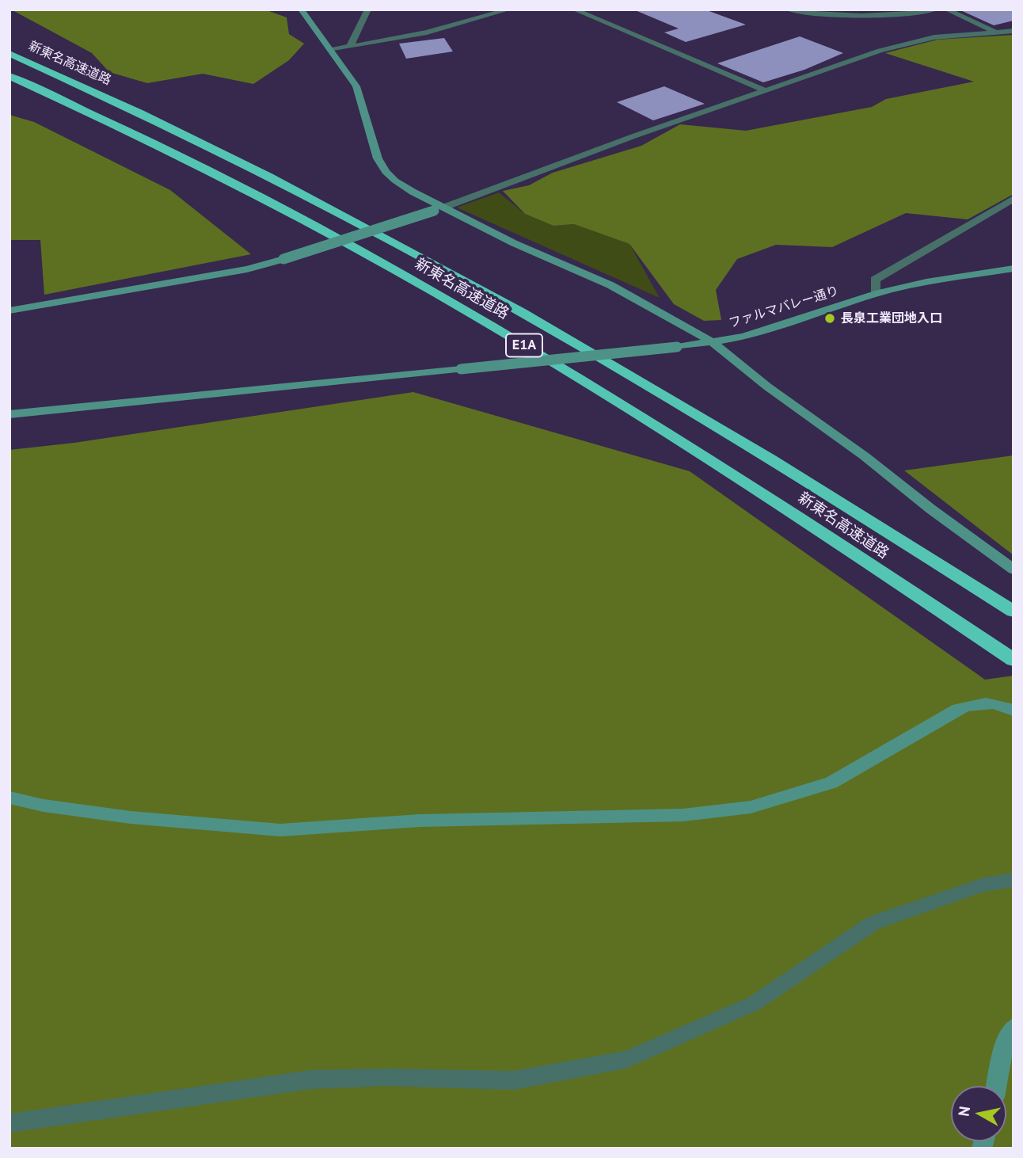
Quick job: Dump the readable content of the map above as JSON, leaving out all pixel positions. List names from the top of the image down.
{
  "streets": {
    "highway": ["新東名高速道路", "E1A"],
    "street": ["ファルマバレー通り"]
  },
  "places": ["長泉工業団地入口"],
  "north": "left"
}
